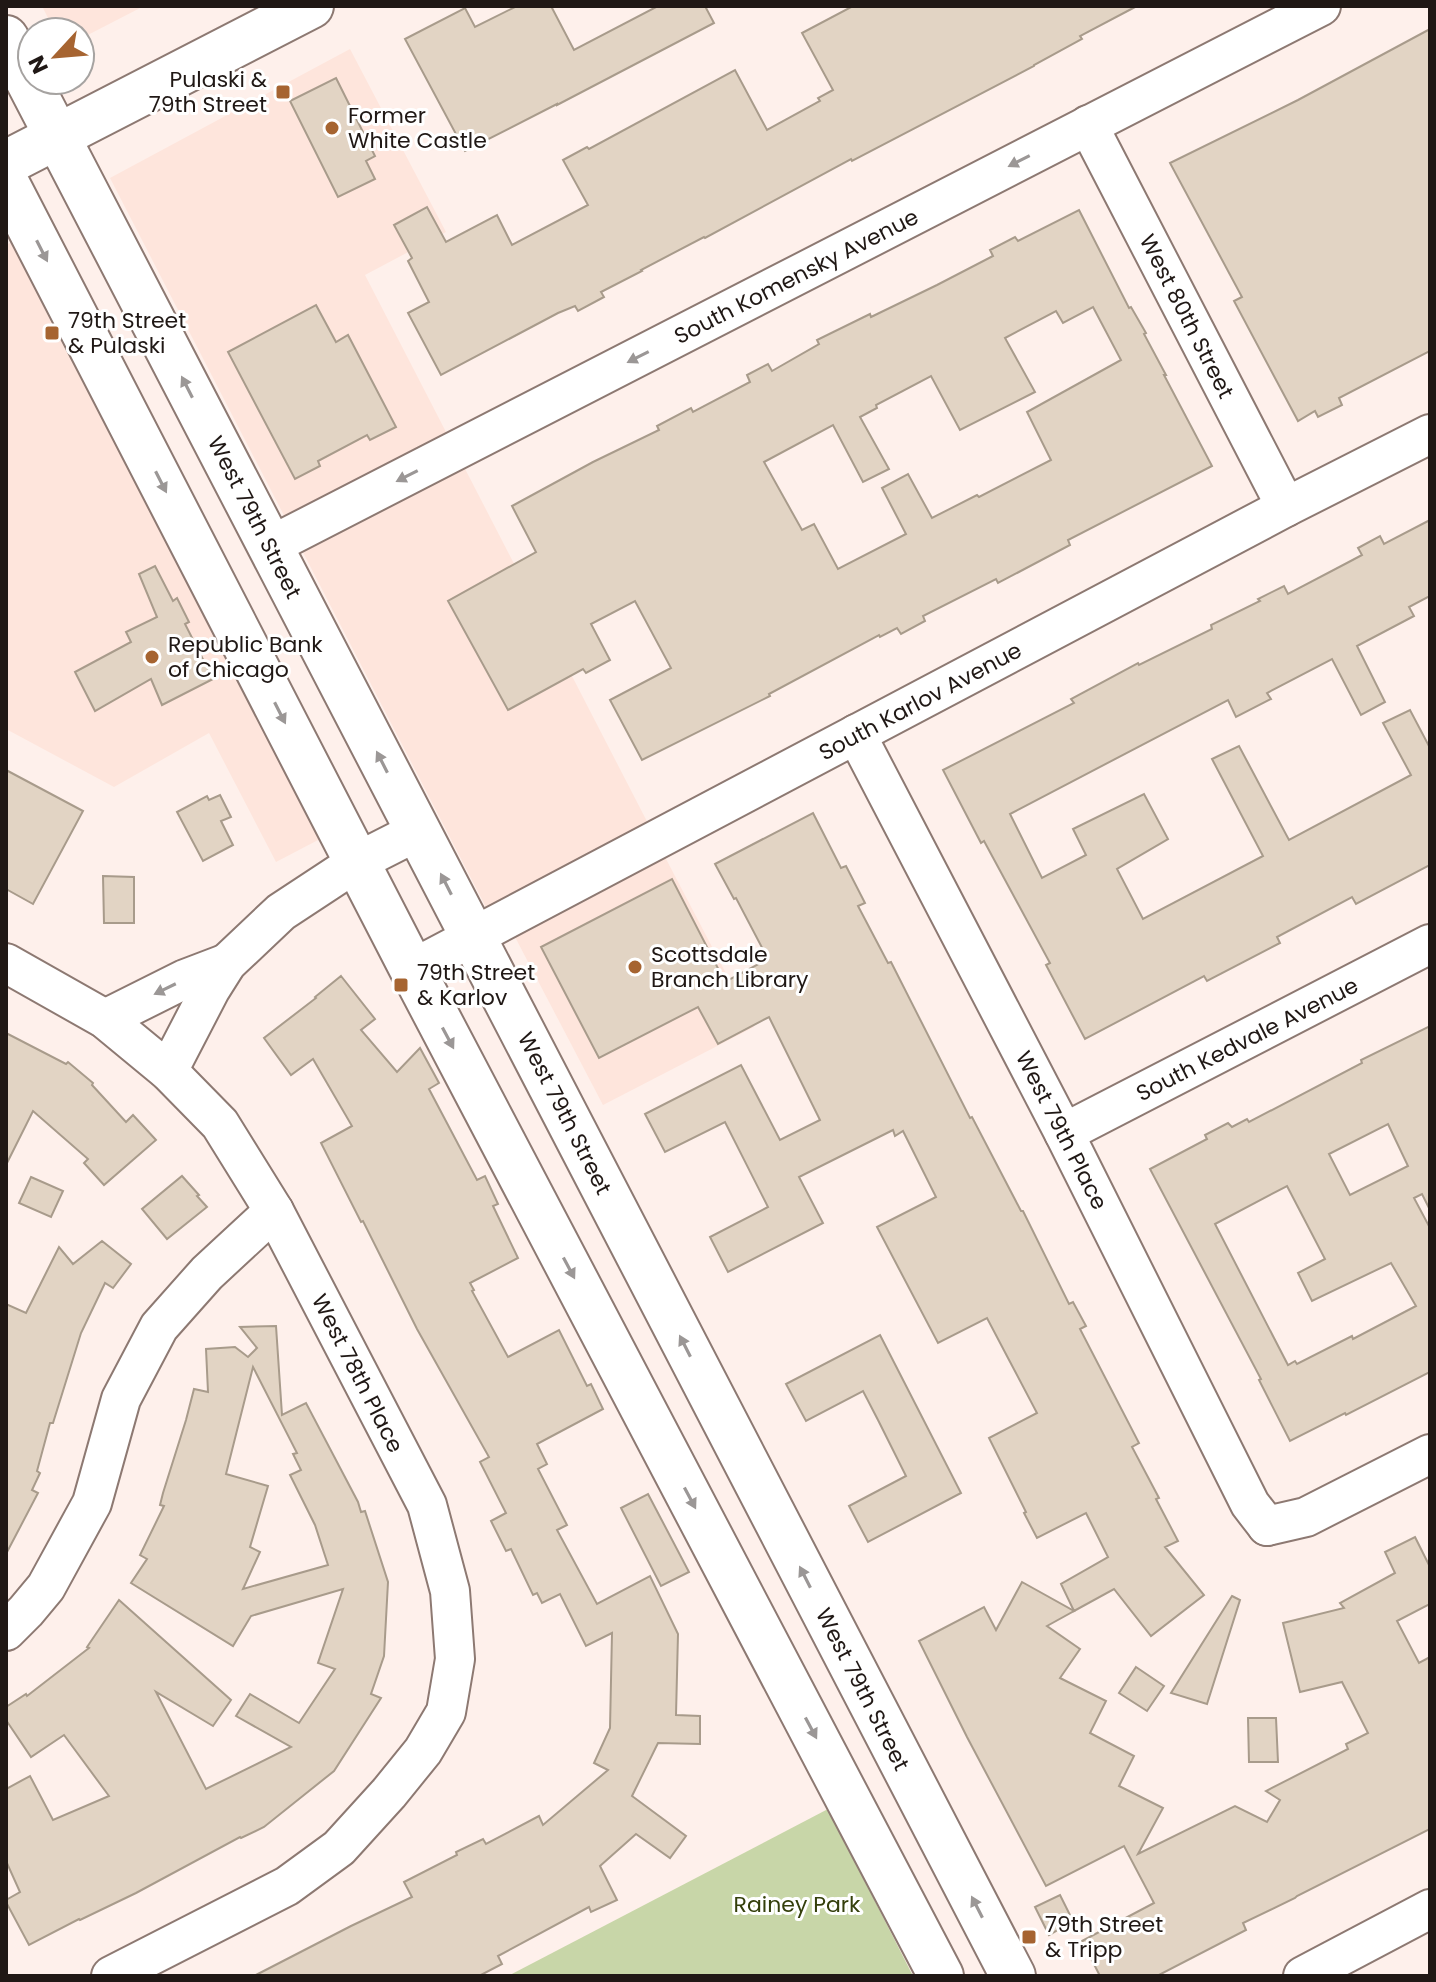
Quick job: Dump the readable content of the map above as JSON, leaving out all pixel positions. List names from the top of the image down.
{
  "streets": {
    "main road": ["West 79th Street"],
    "street": [
      "South Komensky Avenue",
      "West 80th Street",
      "South Karlov Avenue",
      "South Kedvale Avenue",
      "West 79th Place",
      "West 78th Place"
    ]
  },
  "crossings": [
    ["South Komensky Avenue", "West 80th Street"],
    ["South Komensky Avenue", "West 79th Street"],
    ["West 80th Street", "South Karlov Avenue"],
    ["West 79th Street", "South Karlov Avenue"],
    ["South Karlov Avenue", "West 79th Place"],
    ["South Kedvale Avenue", "West 79th Place"]
  ],
  "one_way": ["South Komensky Avenue"],
  "parks": ["Rainey Park"],
  "places": {
    "transit": [
      "Pulaski & 79th Street",
      "79th Street & Pulaski",
      "79th Street & Karlov",
      "79th Street & Tripp"
    ],
    "other": ["Former White Castle", "Republic Bank of Chicago", "Scottsdale Branch Library"]
  },
  "north": "bottom left"
}
